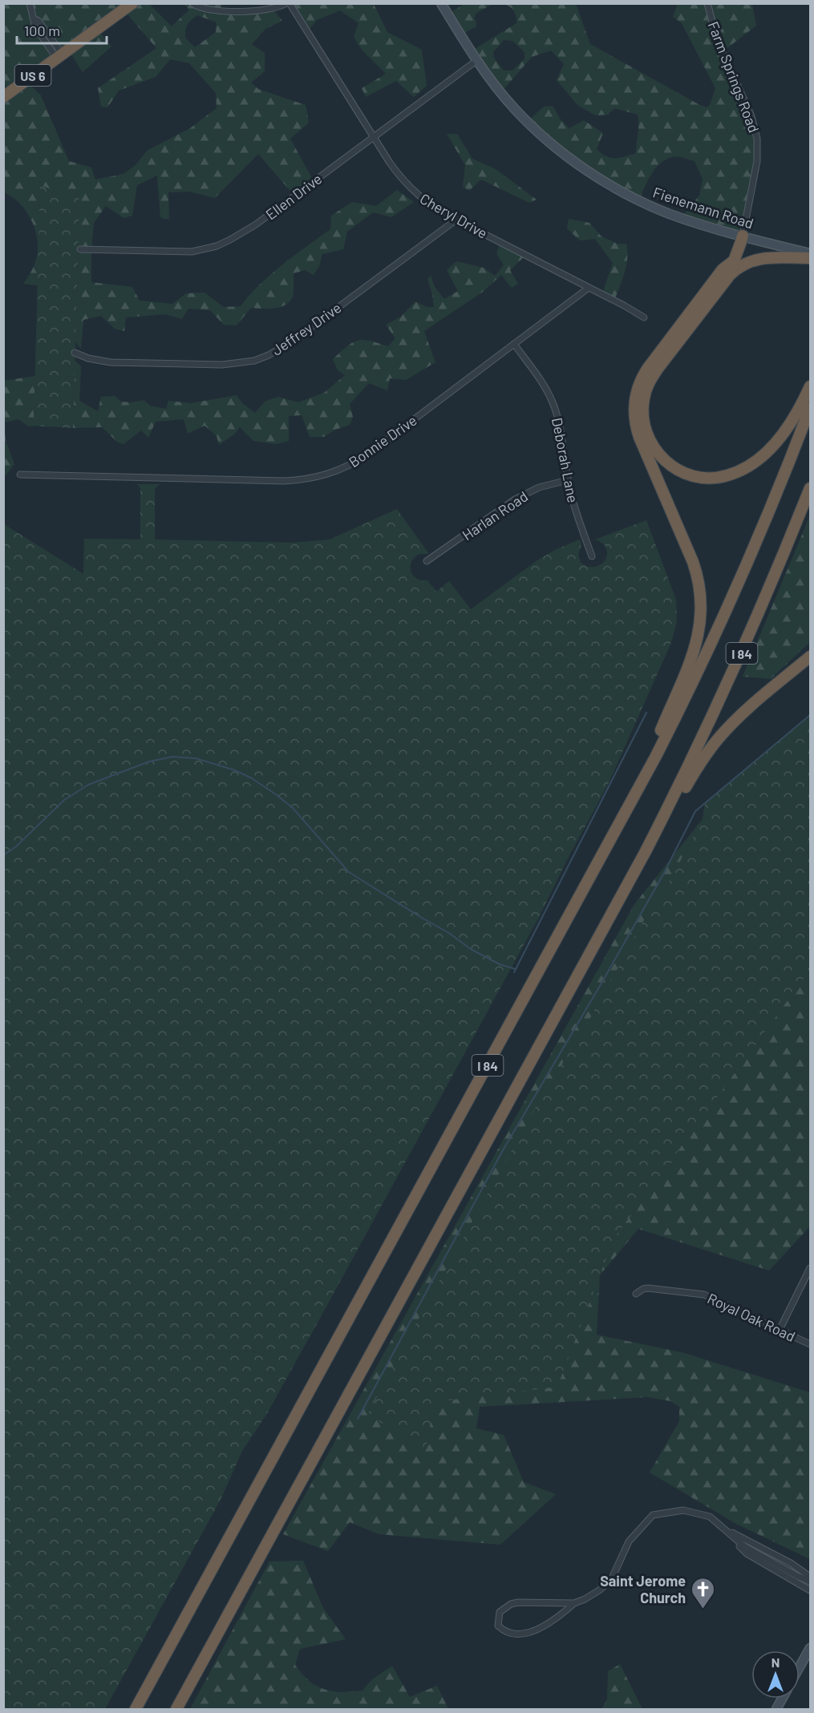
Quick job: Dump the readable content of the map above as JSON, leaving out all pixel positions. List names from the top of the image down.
{
  "streets": {
    "highway": ["US 6", "I 84"],
    "main road": ["Fienemann Road"],
    "street": [
      "Farm Springs Road",
      "Ellen Drive",
      "Cheryl Drive",
      "Jeffrey Drive",
      "Bonnie Drive",
      "Deborah Lane",
      "Harlan Road",
      "Royal Oak Road"
    ]
  },
  "crossings": [
    ["Farm Springs Road", "Fienemann Road"],
    ["Ellen Drive", "Fienemann Road"],
    ["Ellen Drive", "Cheryl Drive"],
    ["Cheryl Drive", "Jeffrey Drive"],
    ["Cheryl Drive", "Bonnie Drive"],
    ["Bonnie Drive", "Deborah Lane"],
    ["Deborah Lane", "Harlan Road"]
  ],
  "places": {
    "church": ["Saint Jerome Church"]
  },
  "scale_bar": "100 m",
  "north": "top"
}
